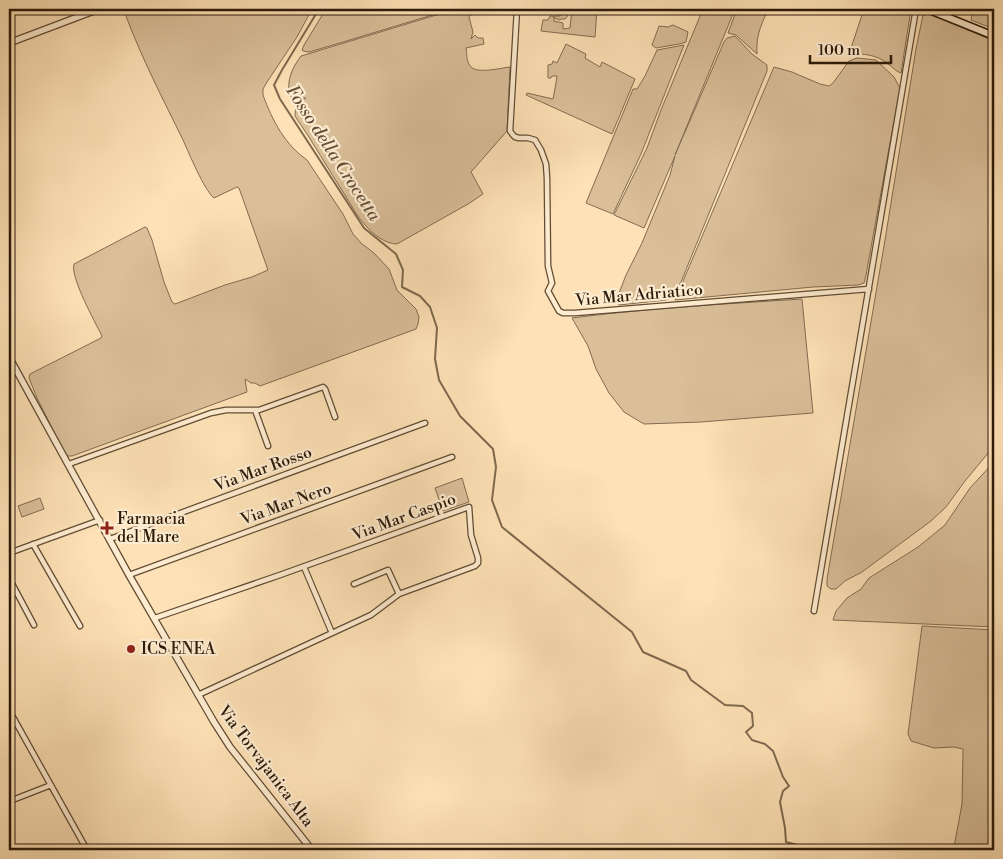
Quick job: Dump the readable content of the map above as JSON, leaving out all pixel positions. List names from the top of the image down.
{
  "streets": {
    "street": [
      "Via Mar Adriatico",
      "Via Mar Rosso",
      "Via Mar Nero",
      "Via Mar Caspio",
      "Via Torvajanica Alta"
    ]
  },
  "crossings": [
    ["Via Mar Rosso", "Via Torvajanica Alta"],
    ["Via Mar Nero", "Via Torvajanica Alta"],
    ["Via Mar Caspio", "Via Torvajanica Alta"]
  ],
  "water": ["Fosso della Crocetta"],
  "places": {
    "health": ["Farmacia del Mare"],
    "other": ["ICS ENEA"]
  },
  "scale_bar": "100 m"
}
